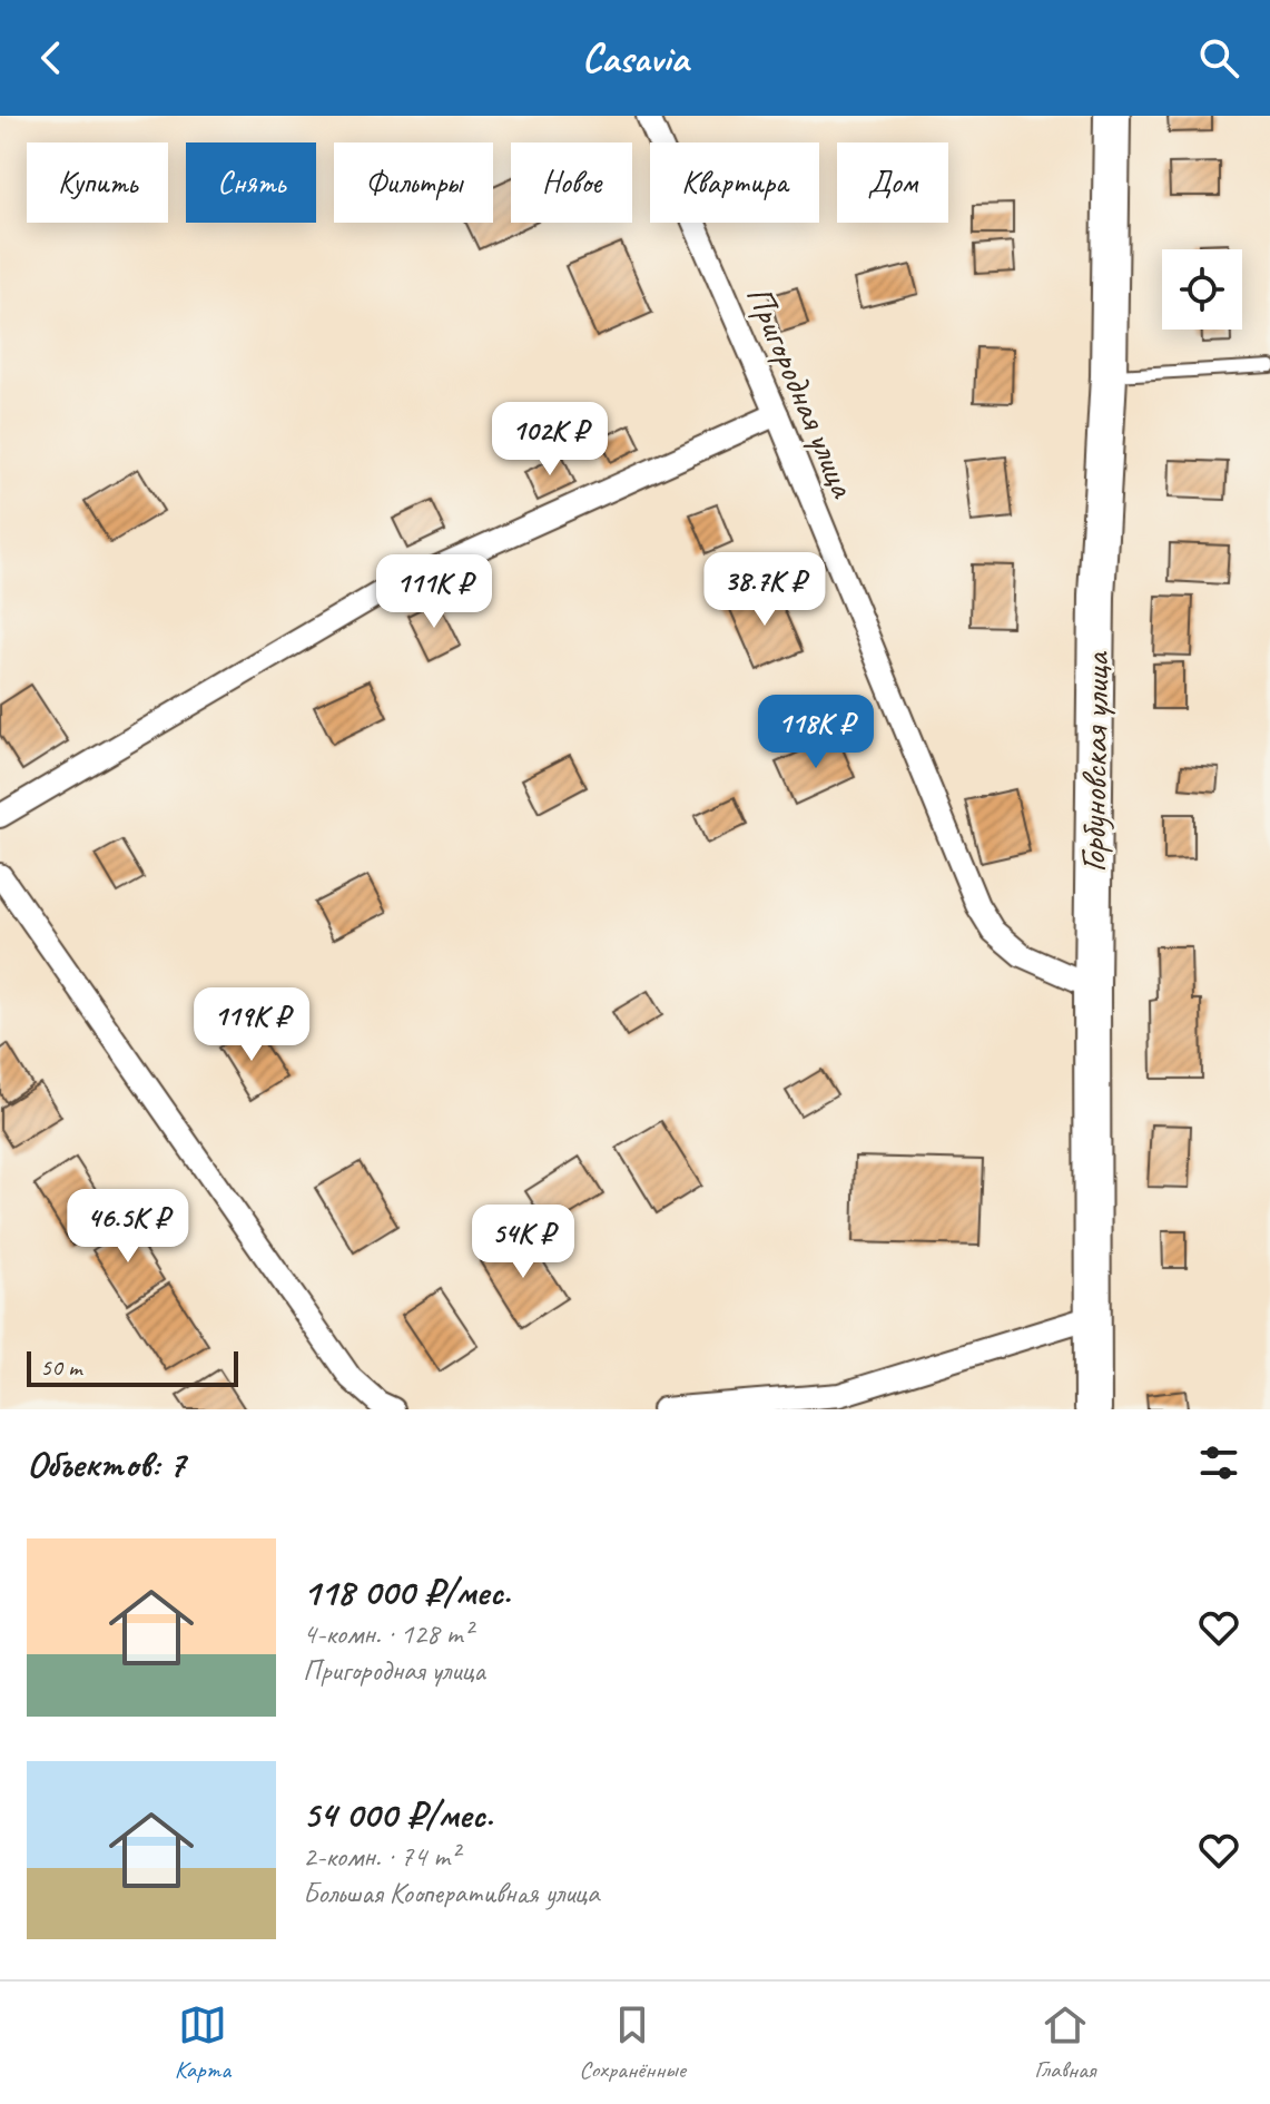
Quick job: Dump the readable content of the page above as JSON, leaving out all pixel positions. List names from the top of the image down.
{
  "streets": {
    "main road": ["Горбуновская улица"],
    "street": ["Пригородная улица"]
  },
  "crossings": [
    ["Пригородная улица", "Горбуновская улица"]
  ],
  "scale_bar": "50 m",
  "page": {
    "header": "Casavia",
    "chip": [
      "Купить",
      "Снять",
      "Фильтры",
      "Новое",
      "Квартира",
      "Дом"
    ],
    "price": [
      "102K ₽",
      "38.7K ₽",
      "111K ₽",
      "118K ₽",
      "119K ₽",
      "46.5K ₽",
      "54K ₽"
    ],
    "scale": "50 m",
    "heading": "Объектов: 7",
    "list": [
      {
        "name": "118 000 ₽/мес.",
        "note": "4-комн. · 128 m² · Пригородная улица"
      },
      {
        "name": "54 000 ₽/мес.",
        "note": "2-комн. · 74 m² · Большая Кооперативная улица"
      }
    ],
    "tabs": ["Карта", "Сохранённые", "Главная"]
  }
}
